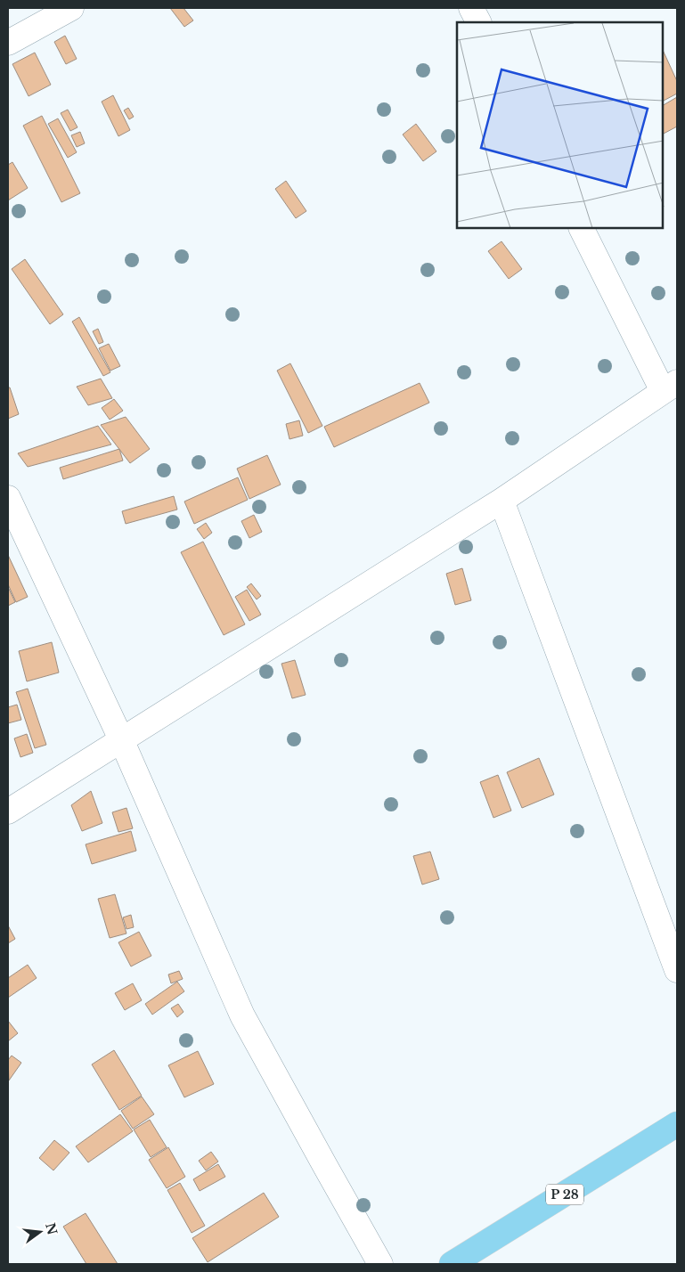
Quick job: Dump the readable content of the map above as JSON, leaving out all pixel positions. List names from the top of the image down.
{
  "streets": {
    "main road": ["P 28"]
  },
  "north": "right"
}
